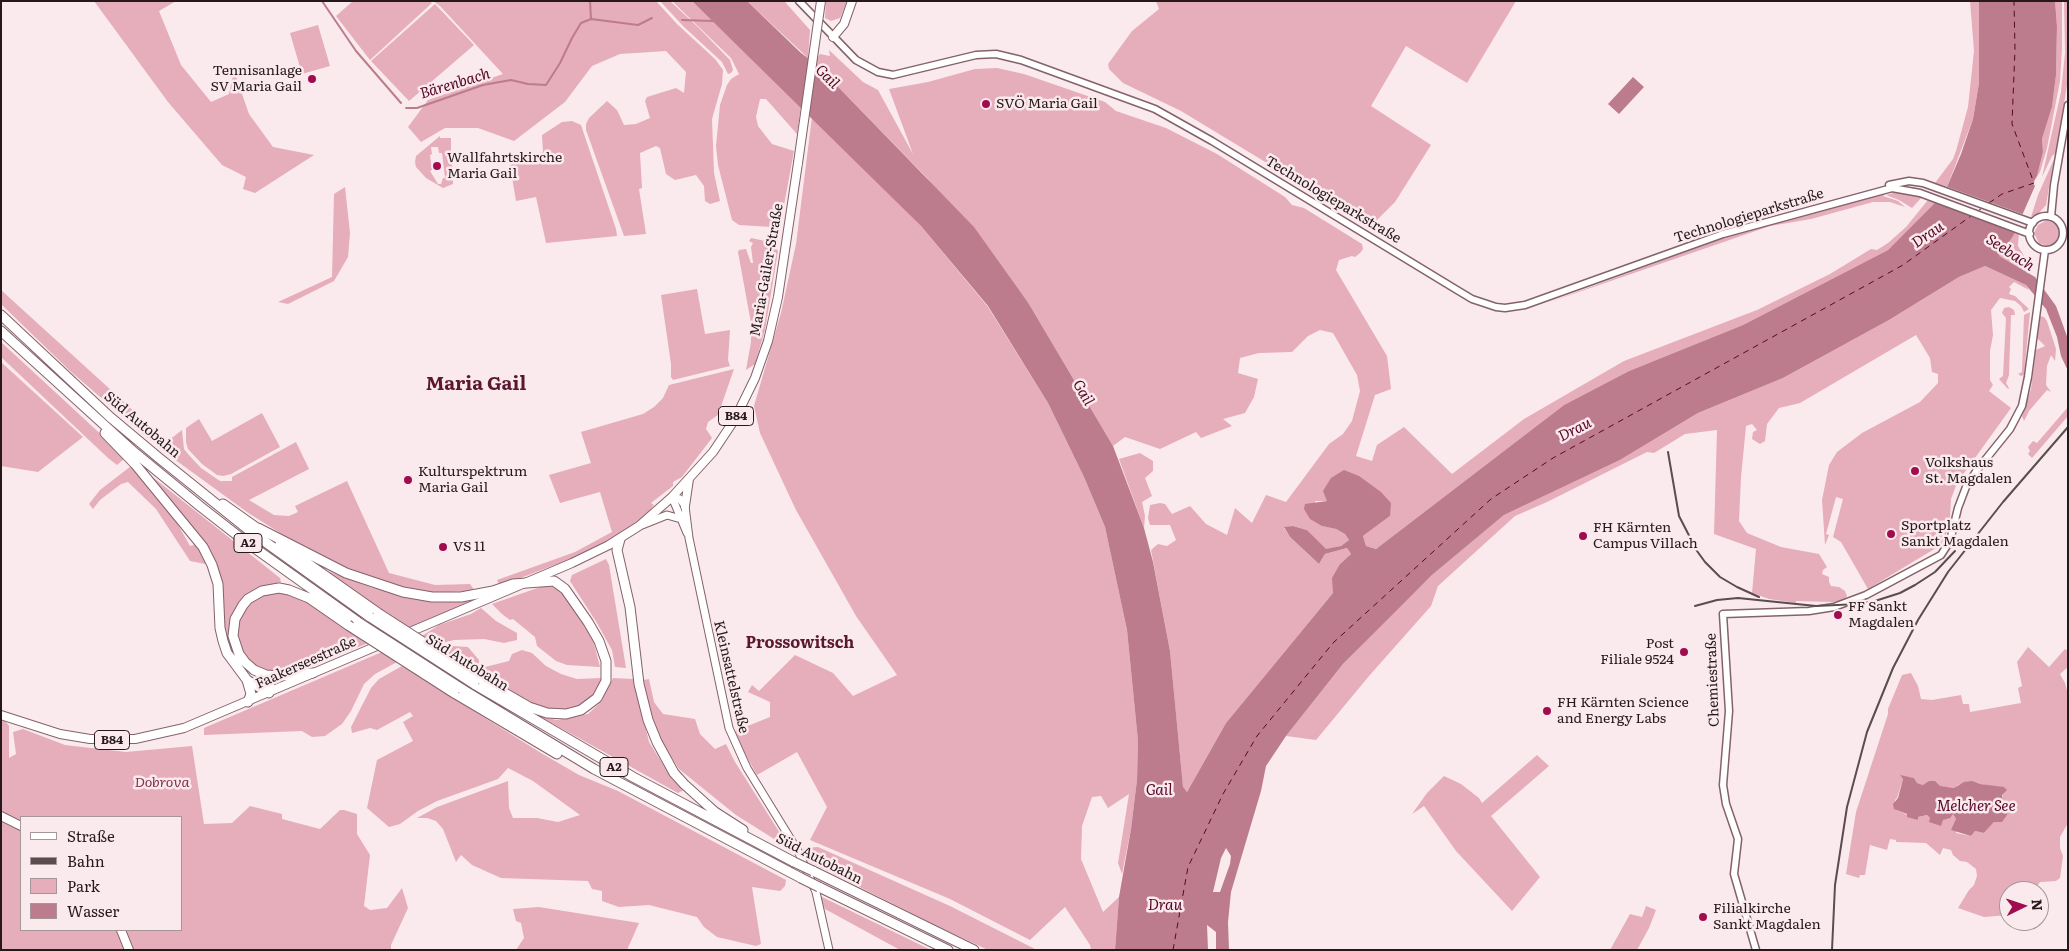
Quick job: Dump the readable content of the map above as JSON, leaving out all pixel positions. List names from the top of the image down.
{
  "streets": {
    "highway": ["Süd Autobahn", "A2"],
    "main road": [
      "Maria-Gailer-Straße",
      "B84",
      "Faakerseestraße",
      "Kleinsattelstraße"
    ],
    "street": ["Technologieparkstraße", "Chemiestraße"]
  },
  "crossings": [
    ["Technologieparkstraße", "Chemiestraße"],
    ["Maria-Gailer-Straße", "B84"],
    ["Maria-Gailer-Straße", "Kleinsattelstraße"]
  ],
  "districts": ["Maria Gail", "Prossowitsch"],
  "water": [
    "Gail",
    "Bärenbach",
    "Drau",
    "Seebach",
    "Melcher See"
  ],
  "parks": ["Dobrova"],
  "places": [
    "Tennisanlage SV Maria Gail",
    "SVÖ Maria Gail",
    "Wallfahrtskirche Maria Gail",
    "Volkshaus St. Magdalen",
    "Kulturspektrum Maria Gail",
    "Sportplatz Sankt Magdalen",
    "FH Kärnten Campus Villach",
    "VS 11",
    "FF Sankt Magdalen",
    "Post Filiale 9524",
    "FH Kärnten Science and Energy Labs",
    "Filialkirche Sankt Magdalen"
  ],
  "legend": [
    "Straße",
    "Bahn",
    "Park",
    "Wasser"
  ],
  "north": "right"
}
